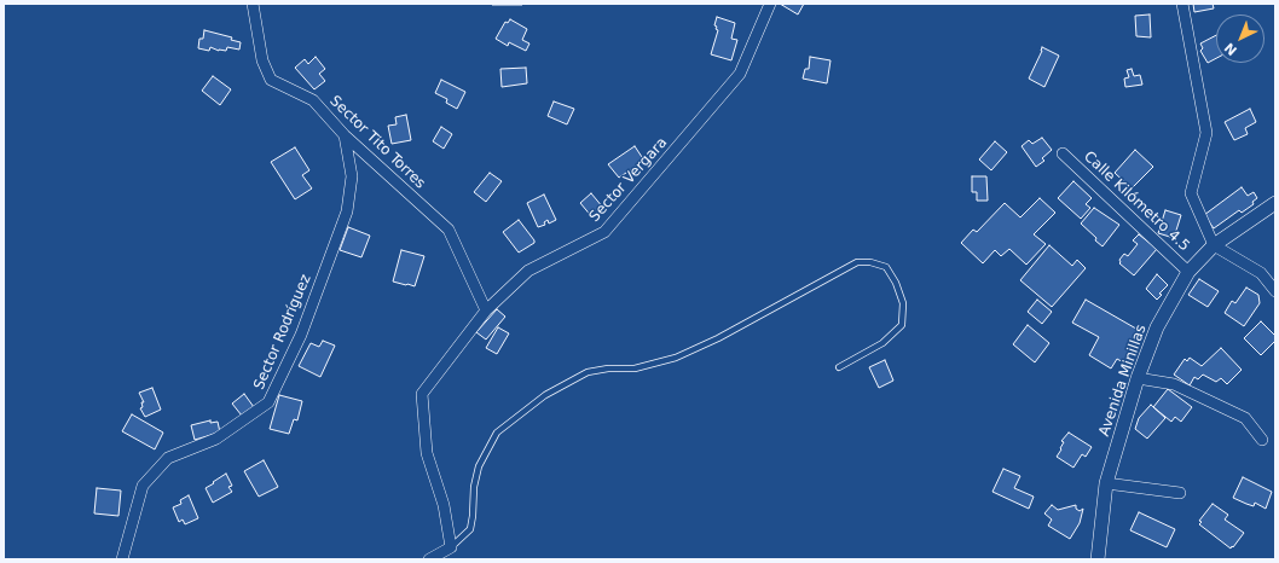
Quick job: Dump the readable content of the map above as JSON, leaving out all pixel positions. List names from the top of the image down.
{
  "streets": {
    "street": [
      "Sector Tito Torres",
      "Sector Vergara",
      "Calle Kilómetro 4.5",
      "Sector Rodríguez",
      "Avenida Minillas"
    ]
  },
  "crossings": [
    ["Sector Tito Torres", "Sector Vergara"],
    ["Sector Tito Torres", "Sector Rodríguez"],
    ["Calle Kilómetro 4.5", "Avenida Minillas"]
  ],
  "north": "bottom left"
}
